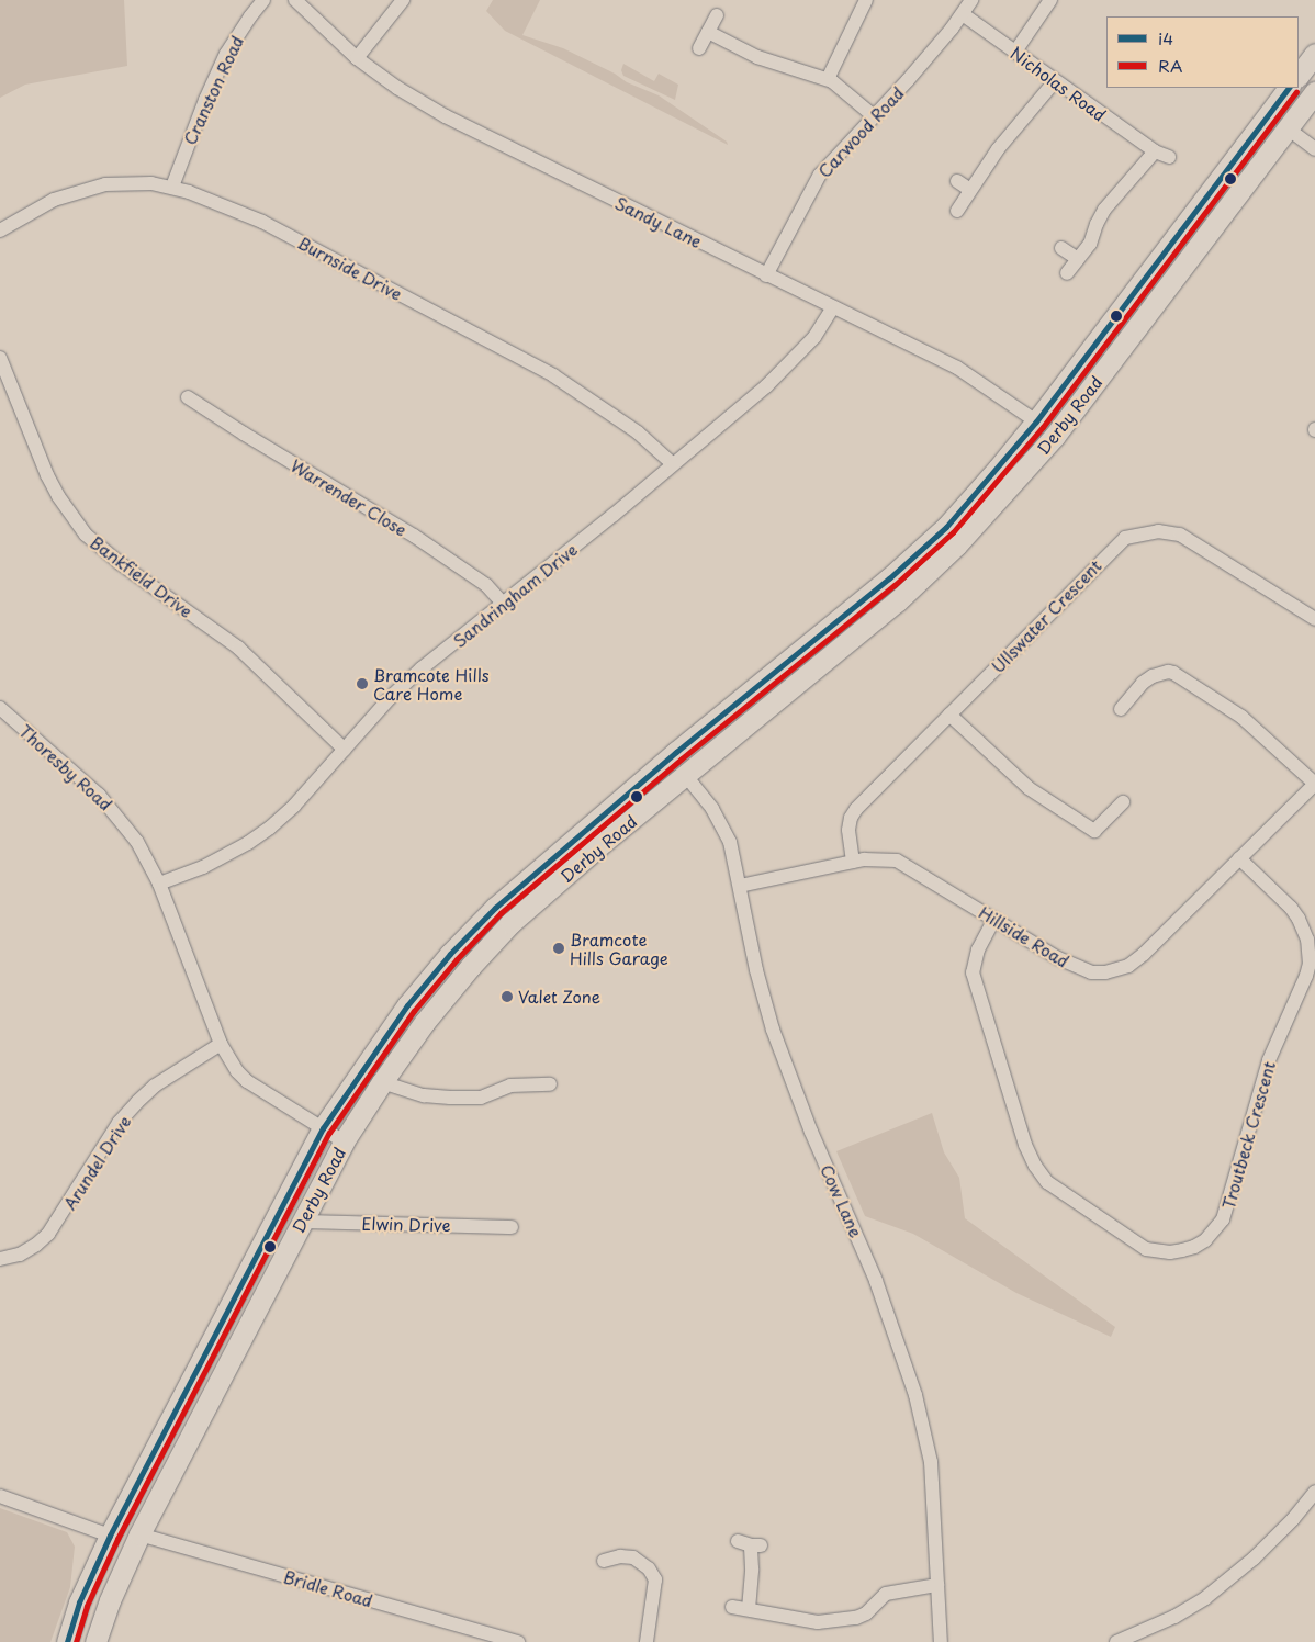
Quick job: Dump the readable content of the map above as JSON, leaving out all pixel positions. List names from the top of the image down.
{
  "streets": {
    "highway": ["Derby Road"],
    "street": [
      "Nicholas Road",
      "Cranston Road",
      "Carwood Road",
      "Sandy Lane",
      "Burnside Drive",
      "Warrender Close",
      "Bankfield Drive",
      "Sandringham Drive",
      "Ullswater Crescent",
      "Thoresby Road",
      "Hillside Road",
      "Troutbeck Crescent",
      "Arundel Drive",
      "Cow Lane",
      "Elwin Drive",
      "Bridle Road"
    ]
  },
  "crossings": [
    ["Nicholas Road", "Carwood Road"],
    ["Cranston Road", "Burnside Drive"],
    ["Carwood Road", "Sandy Lane"],
    ["Sandy Lane", "Derby Road"],
    ["Sandy Lane", "Sandringham Drive"],
    ["Burnside Drive", "Sandringham Drive"],
    ["Derby Road", "Thoresby Road"],
    ["Derby Road", "Cow Lane"],
    ["Derby Road", "Elwin Drive"],
    ["Derby Road", "Bridle Road"],
    ["Warrender Close", "Sandringham Drive"],
    ["Bankfield Drive", "Sandringham Drive"],
    ["Sandringham Drive", "Thoresby Road"],
    ["Ullswater Crescent", "Hillside Road"],
    ["Thoresby Road", "Arundel Drive"],
    ["Hillside Road", "Troutbeck Crescent"],
    ["Hillside Road", "Cow Lane"]
  ],
  "places": ["Bramcote Hills Care Home", "Bramcote Hills Garage", "Valet Zone"],
  "lines": ["transit line i4", "transit line RA"],
  "legend": ["i4", "RA"]
}
